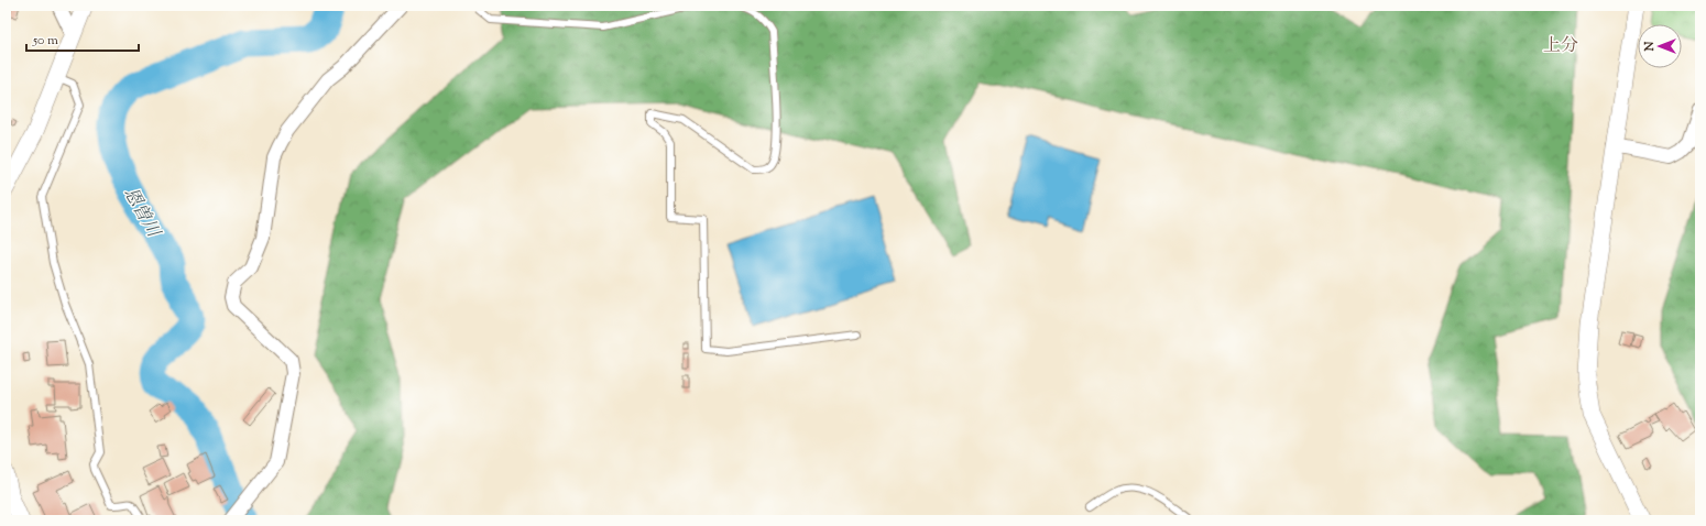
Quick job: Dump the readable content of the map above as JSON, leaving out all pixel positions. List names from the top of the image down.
{
  "districts": ["上分"],
  "water": ["恩曽川"],
  "scale_bar": "50 m",
  "north": "left"
}
